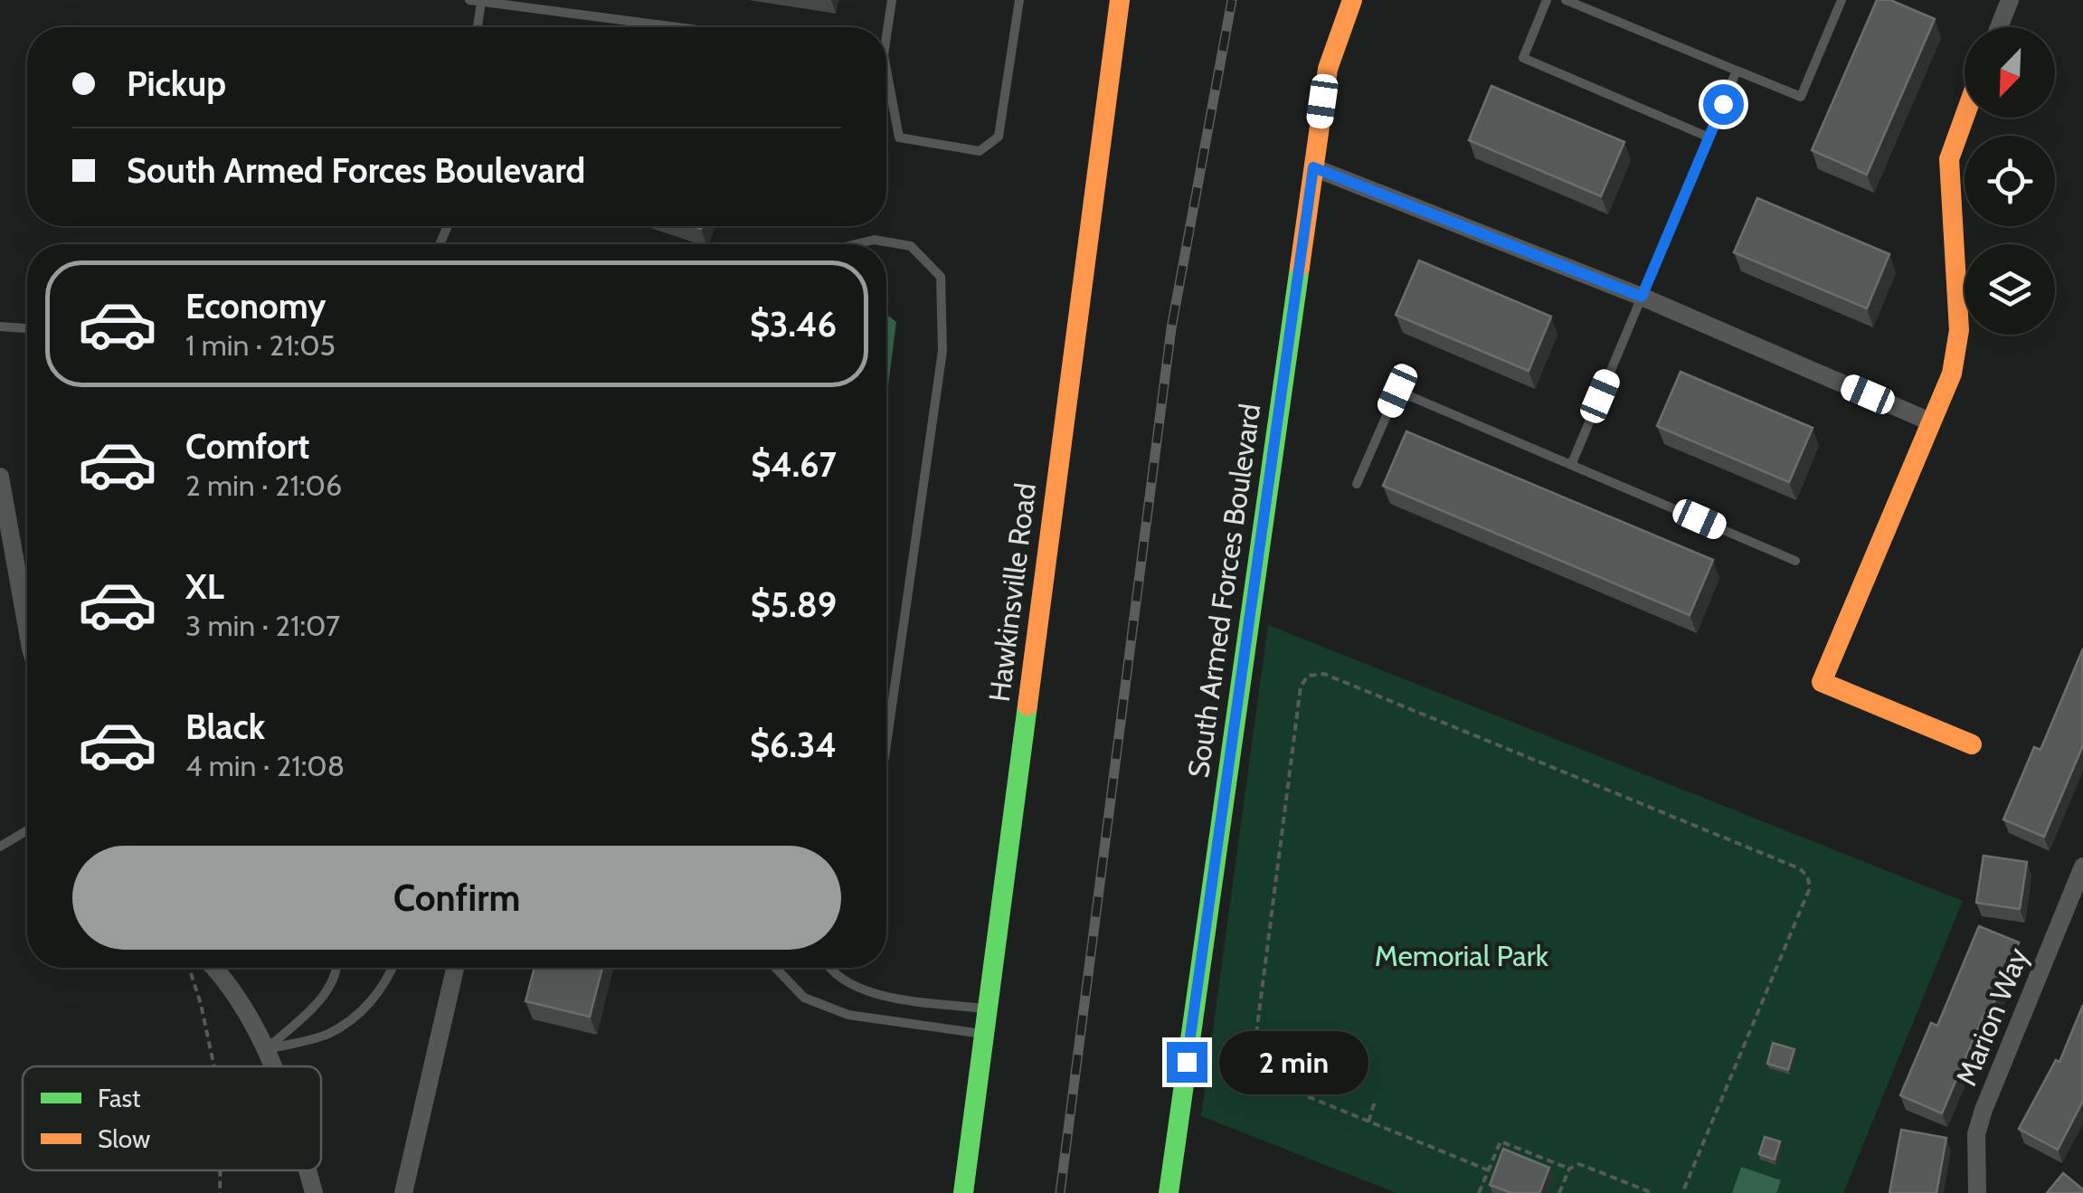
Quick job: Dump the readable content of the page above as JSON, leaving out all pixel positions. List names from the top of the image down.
{
  "streets": {
    "street": ["South Armed Forces Boulevard", "Hawkinsville Road", "Marion Way"]
  },
  "parks": ["Memorial Park"],
  "legend": ["Fast", "Slow"],
  "north": "bottom left",
  "page": {
    "banner": ["Pickup", "South Armed Forces Boulevard"],
    "list": [
      {
        "name": "Economy",
        "note": "1 min · 21:05",
        "value": "$3.46"
      },
      {
        "name": "Comfort",
        "note": "2 min · 21:06",
        "value": "$4.67"
      },
      {
        "name": "XL",
        "note": "3 min · 21:07",
        "value": "$5.89"
      },
      {
        "name": "Black",
        "note": "4 min · 21:08",
        "value": "$6.34"
      }
    ],
    "buttons": "Confirm",
    "bubble": "2 min"
  }
}
